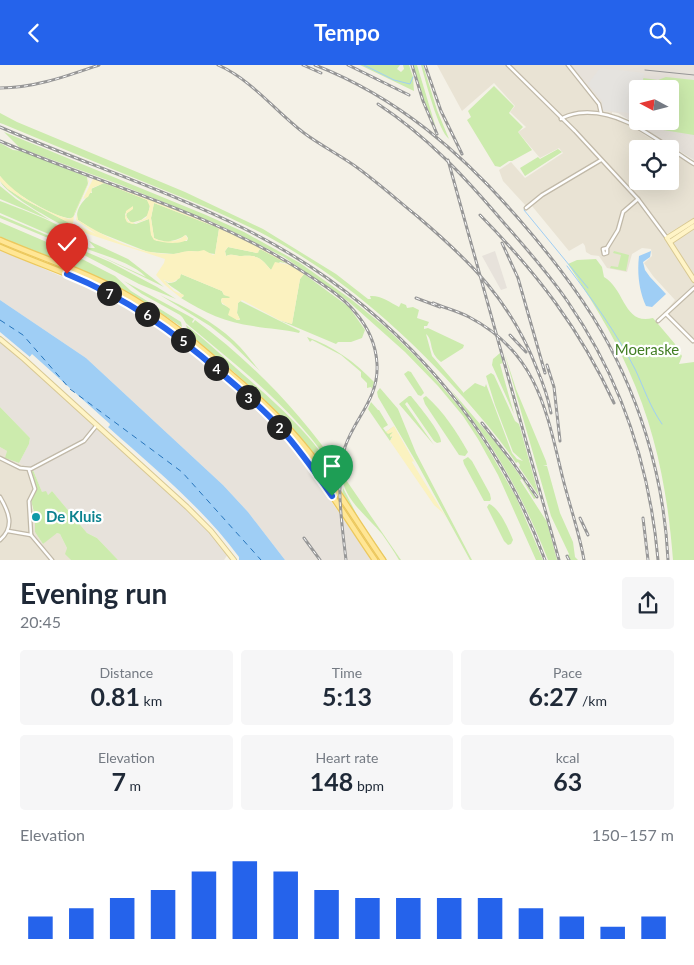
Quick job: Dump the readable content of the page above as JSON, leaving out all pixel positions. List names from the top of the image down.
{
  "parks": ["Moeraske"],
  "places": ["De Kluis"],
  "north": "left",
  "page": {
    "header": "Tempo",
    "pins": [
      "7",
      "6",
      "5",
      "4",
      "3",
      "2"
    ],
    "heading": ["Evening run", "20:45"],
    "stats": [
      ["Distance", "0.81 km"],
      ["Time", "5:13"],
      ["Pace", "6:27 /km"],
      ["Elevation", "7 m"],
      ["Heart rate", "148 bpm"],
      ["kcal", "63"]
    ],
    "chart": ["Elevation", "150–157 m"]
  }
}
